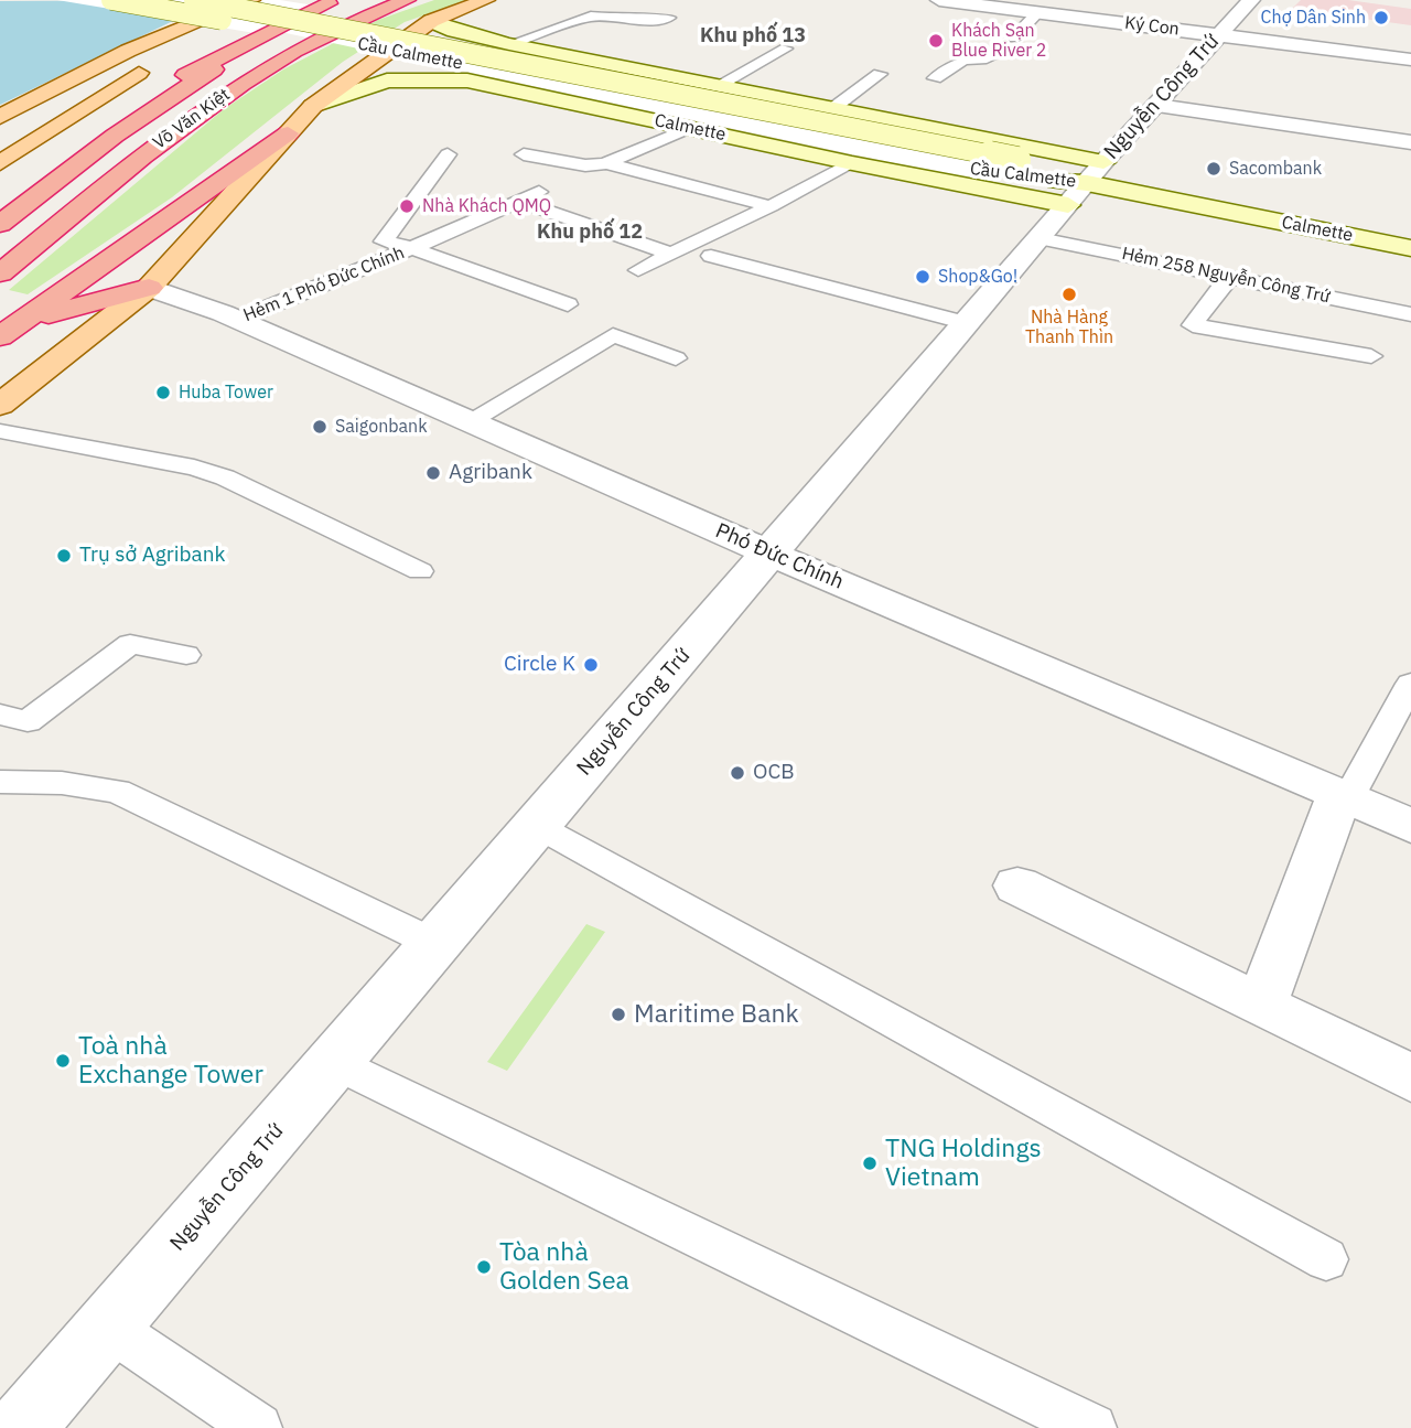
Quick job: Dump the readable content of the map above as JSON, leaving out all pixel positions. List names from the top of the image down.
{
  "streets": {
    "highway": ["Võ Văn Kiệt"],
    "main road": ["Cầu Calmette", "Calmette"],
    "street": ["Ký Con", "Nguyễn Công Trứ", "Phó Đức Chính"],
    "lane": ["Hẻm 258 Nguyễn Công Trứ", "Hẻm 1 Phó Ðức Chính"]
  },
  "crossings": [
    ["Ký Con", "Nguyễn Công Trứ"],
    ["Cầu Calmette", "Nguyễn Công Trứ"],
    ["Cầu Calmette", "Calmette"],
    ["Nguyễn Công Trứ", "Calmette"],
    ["Nguyễn Công Trứ", "Hẻm 258 Nguyễn Công Trứ"],
    ["Nguyễn Công Trứ", "Phó Đức Chính"],
    ["Hẻm 1 Phó Ðức Chính", "Phó Đức Chính"]
  ],
  "districts": ["Khu phố 13", "Khu phố 12"],
  "places": [
    "Chợ Dân Sinh",
    "Khách Sạn Blue River 2",
    "Sacombank",
    "Nhà Khách QMQ",
    "Shop&Go!",
    "Nhà Hàng Thanh Thìn",
    "Huba Tower",
    "Saigonbank",
    "Agribank",
    "Trụ sở Agribank",
    "Circle K",
    "OCB",
    "Maritime Bank",
    "Toà nhà Exchange Tower",
    "TNG Holdings Vietnam",
    "Tòa nhà Golden Sea"
  ]
}
